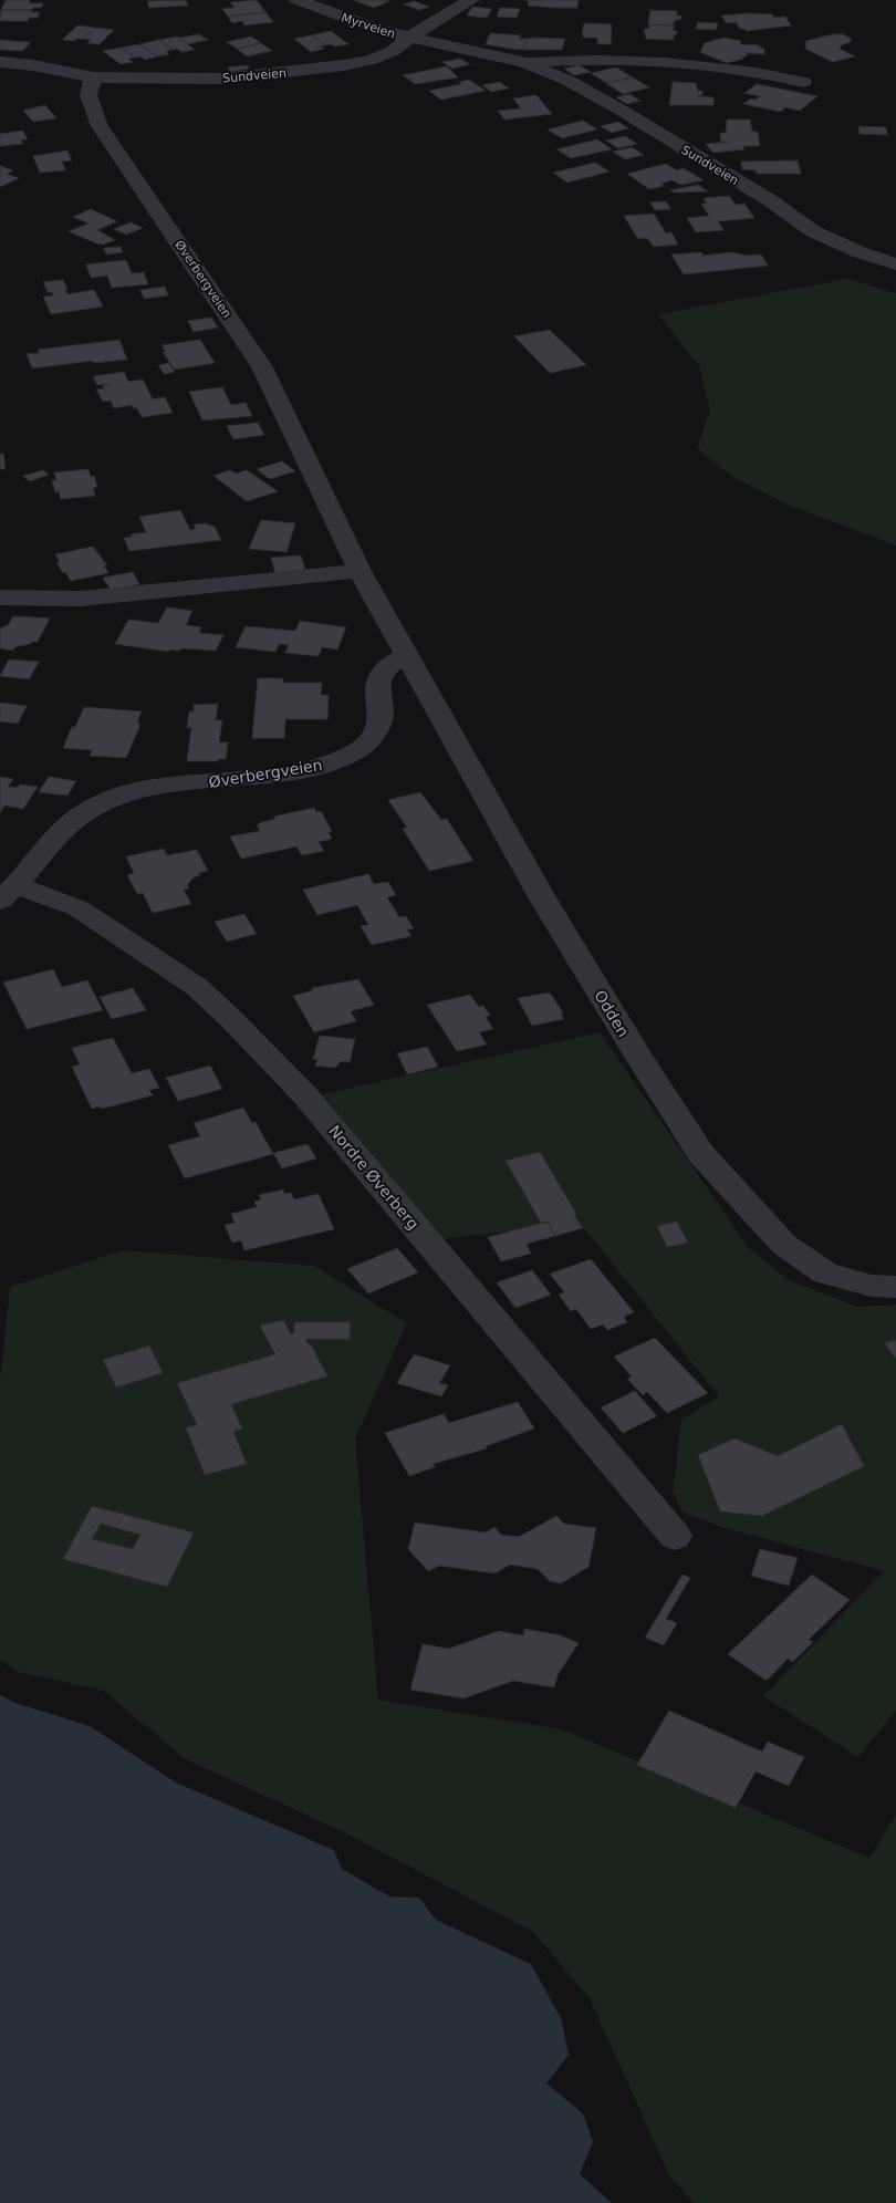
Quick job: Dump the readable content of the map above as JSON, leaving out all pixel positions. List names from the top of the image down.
{
  "streets": {
    "street": [
      "Myrveien",
      "Sundveien",
      "Øverbergveien",
      "Odden",
      "Nordre Øverberg"
    ]
  },
  "crossings": [
    ["Myrveien", "Sundveien"],
    ["Sundveien", "Øverbergveien"],
    ["Øverbergveien", "Odden"],
    ["Øverbergveien", "Nordre Øverberg"]
  ]
}
